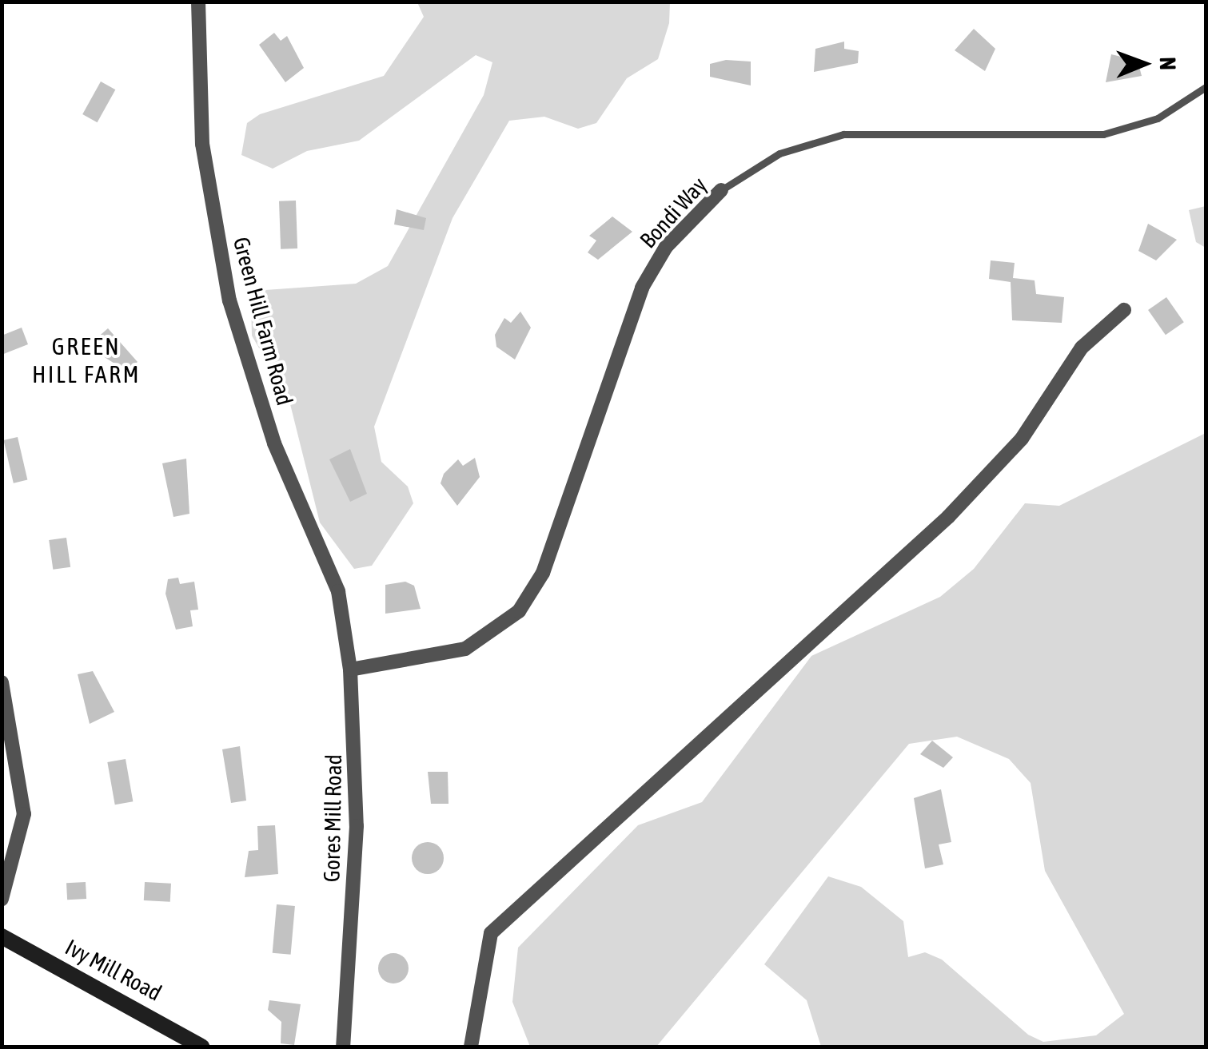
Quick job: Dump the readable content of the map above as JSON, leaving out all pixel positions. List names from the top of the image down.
{
  "streets": {
    "street": [
      "Bondi Way",
      "Green Hill Farm Road",
      "Gores Mill Road",
      "Ivy Mill Road"
    ]
  },
  "crossings": [
    ["Bondi Way", "Gores Mill Road"],
    ["Green Hill Farm Road", "Gores Mill Road"]
  ],
  "districts": ["GREEN HILL FARM"],
  "north": "right"
}
